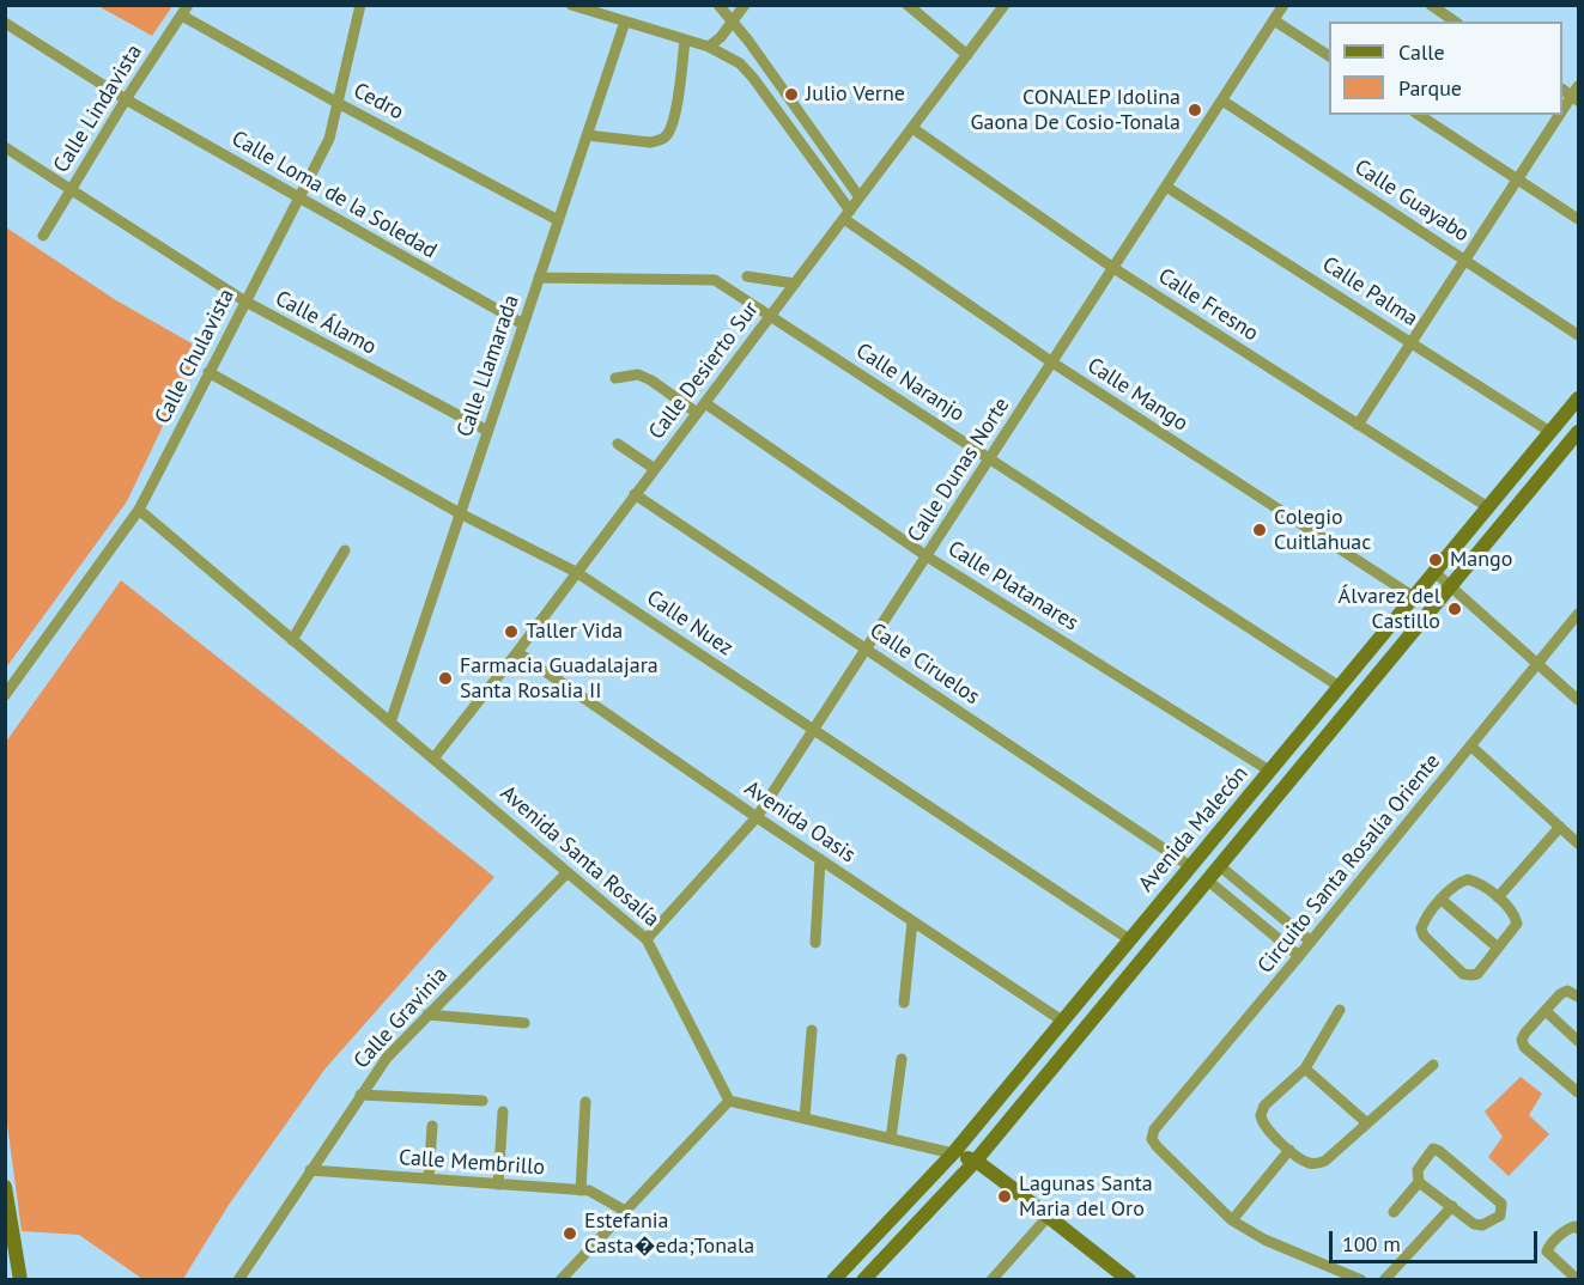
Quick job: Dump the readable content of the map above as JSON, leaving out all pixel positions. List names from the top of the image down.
{
  "streets": {
    "street": [
      "Cedro",
      "Calle Lindavista",
      "Calle Loma de la Soledad",
      "Calle Guayabo",
      "Calle Palma",
      "Calle Fresno",
      "Calle Álamo",
      "Calle Chulavista",
      "Calle Llamarada",
      "Calle Desierto Sur",
      "Calle Naranjo",
      "Calle Mango",
      "Calle Dunas Norte",
      "Calle Platanares",
      "Calle Nuez",
      "Calle Ciruelos",
      "Avenida Oasis",
      "Avenida Malecón",
      "Avenida Santa Rosalía",
      "Circuito Santa Rosalía Oriente",
      "Calle Gravinia",
      "Calle Membrillo"
    ]
  },
  "crossings": [
    ["Cedro", "Calle Lindavista"],
    ["Cedro", "Calle Chulavista"],
    ["Cedro", "Calle Llamarada"],
    ["Calle Lindavista", "Calle Loma de la Soledad"],
    ["Calle Lindavista", "Calle Álamo"],
    ["Calle Loma de la Soledad", "Calle Chulavista"],
    ["Calle Loma de la Soledad", "Calle Llamarada"],
    ["Calle Guayabo", "Calle Dunas Norte"],
    ["Calle Palma", "Calle Dunas Norte"],
    ["Calle Palma", "Avenida Malecón"],
    ["Calle Fresno", "Calle Desierto Sur"],
    ["Calle Fresno", "Calle Dunas Norte"],
    ["Calle Fresno", "Avenida Malecón"],
    ["Calle Álamo", "Calle Chulavista"],
    ["Calle Álamo", "Calle Llamarada"],
    ["Calle Chulavista", "Calle Nuez"],
    ["Calle Chulavista", "Avenida Santa Rosalía"],
    ["Calle Llamarada", "Calle Naranjo"],
    ["Calle Llamarada", "Calle Nuez"],
    ["Calle Llamarada", "Avenida Santa Rosalía"],
    ["Calle Desierto Sur", "Calle Naranjo"],
    ["Calle Desierto Sur", "Calle Mango"],
    ["Calle Desierto Sur", "Calle Platanares"],
    ["Calle Desierto Sur", "Calle Nuez"],
    ["Calle Desierto Sur", "Calle Ciruelos"],
    ["Calle Desierto Sur", "Avenida Oasis"],
    ["Calle Desierto Sur", "Avenida Santa Rosalía"],
    ["Calle Naranjo", "Calle Dunas Norte"],
    ["Calle Naranjo", "Avenida Malecón"],
    ["Calle Mango", "Calle Dunas Norte"],
    ["Calle Mango", "Avenida Malecón"],
    ["Calle Dunas Norte", "Calle Platanares"],
    ["Calle Dunas Norte", "Calle Nuez"],
    ["Calle Dunas Norte", "Calle Ciruelos"],
    ["Calle Dunas Norte", "Avenida Oasis"],
    ["Calle Dunas Norte", "Avenida Santa Rosalía"],
    ["Calle Platanares", "Avenida Malecón"],
    ["Calle Nuez", "Avenida Malecón"],
    ["Calle Ciruelos", "Avenida Malecón"],
    ["Avenida Oasis", "Avenida Malecón"],
    ["Avenida Santa Rosalía", "Calle Gravinia"],
    ["Calle Gravinia", "Calle Membrillo"]
  ],
  "places": [
    "Julio Verne",
    "CONALEP Idolina Gaona De Cosio-Tonala",
    "Colegio Cuitlahuac",
    "Mango",
    "Álvarez del Castillo",
    "Taller Vida",
    "Farmacia Guadalajara Santa Rosalia II",
    "Lagunas Santa Maria del Oro",
    "Estefania Casta�eda;Tonala"
  ],
  "legend": ["Calle", "Parque"],
  "scale_bar": "100 m"
}
